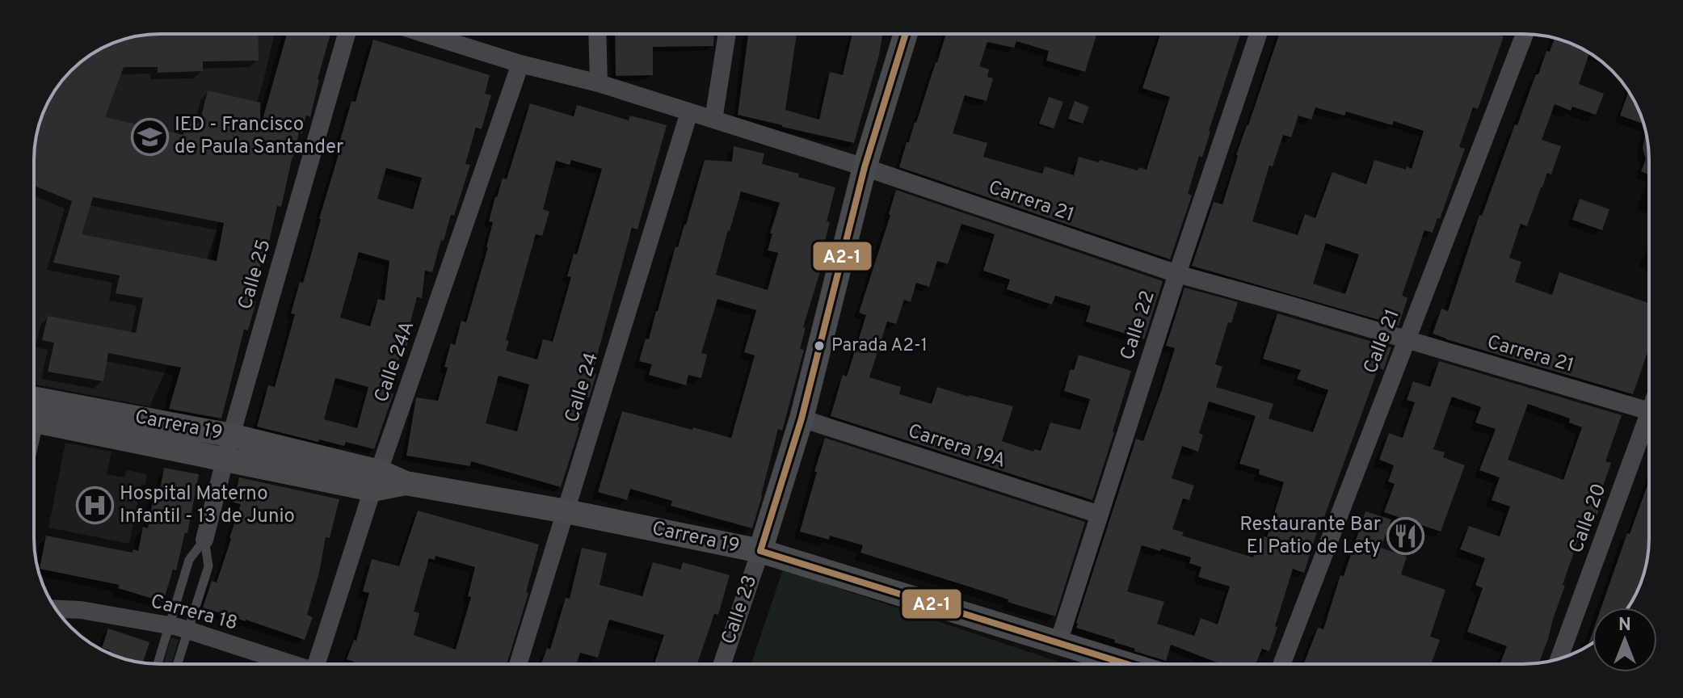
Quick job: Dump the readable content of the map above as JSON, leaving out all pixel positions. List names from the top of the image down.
{
  "streets": {
    "street": [
      "Carrera 21",
      "Calle 25",
      "Calle 22",
      "Calle 21",
      "Calle 24A",
      "Calle 24",
      "Carrera 19",
      "Carrera 19A",
      "Calle 20",
      "Calle 23",
      "Carrera 18"
    ]
  },
  "crossings": [
    ["Carrera 21", "Calle 22"],
    ["Carrera 21", "Calle 21"],
    ["Carrera 21", "Calle 24A"],
    ["Carrera 21", "Calle 24"],
    ["Carrera 21", "Calle 23"],
    ["Calle 25", "Carrera 19"],
    ["Calle 25", "Carrera 18"],
    ["Calle 22", "Carrera 19"],
    ["Calle 22", "Carrera 19A"],
    ["Calle 24A", "Carrera 19"],
    ["Calle 24", "Carrera 19"],
    ["Carrera 19", "Calle 23"],
    ["Carrera 19A", "Calle 23"]
  ],
  "places": {
    "school or university": ["IED - Francisco de Paula Santander"],
    "other": ["Parada A2-1"],
    "hospital": ["Hospital Materno Infantil - 13 de Junio"],
    "restaurant": ["Restaurante Bar El Patio de Lety"]
  },
  "lines": ["transit line A2-1"],
  "north": "top"
}
